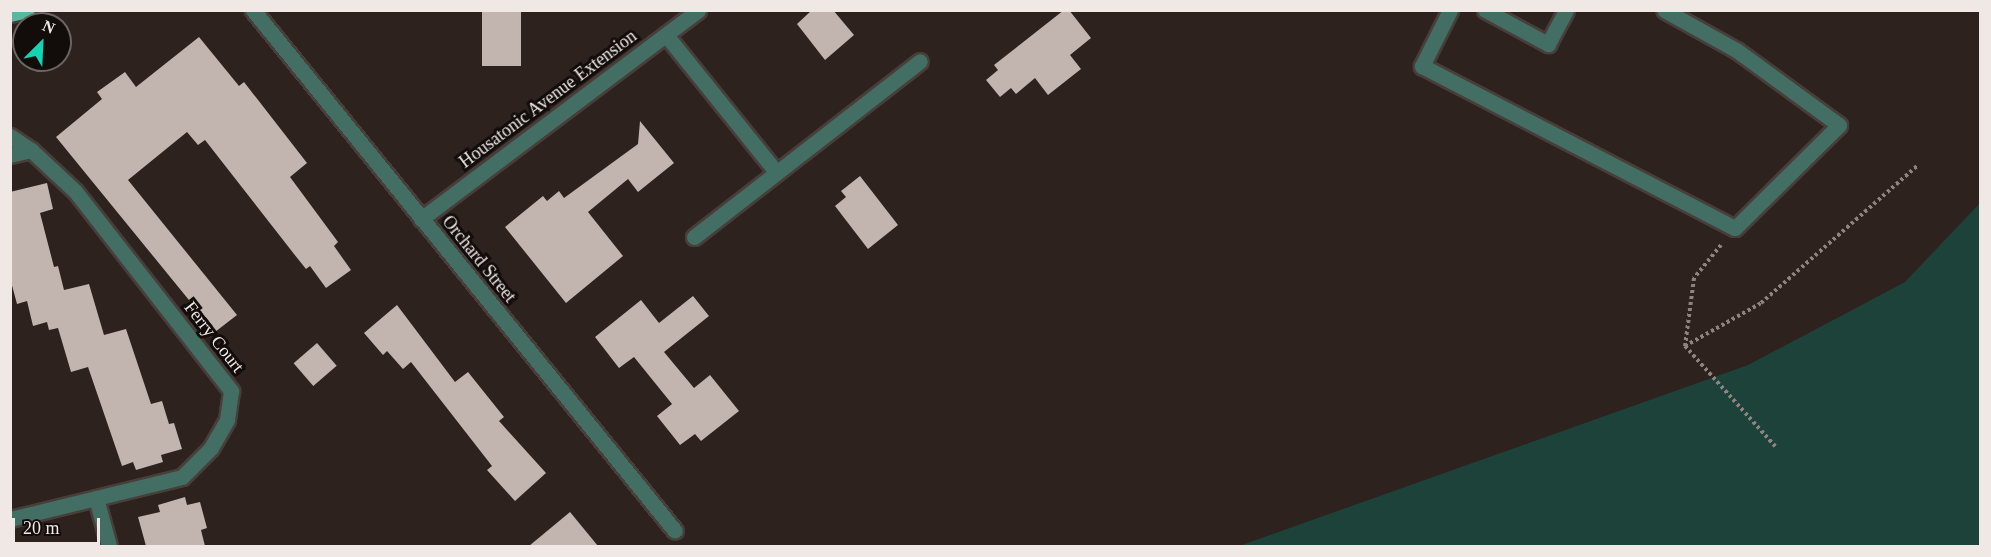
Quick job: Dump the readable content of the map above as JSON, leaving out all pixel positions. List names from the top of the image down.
{
  "streets": {
    "street": ["Housatonic Avenue Extension", "Orchard Street", "Ferry Court"]
  },
  "crossings": [
    ["Housatonic Avenue Extension", "Orchard Street"]
  ],
  "scale_bar": "20 m",
  "north": "top right"
}
